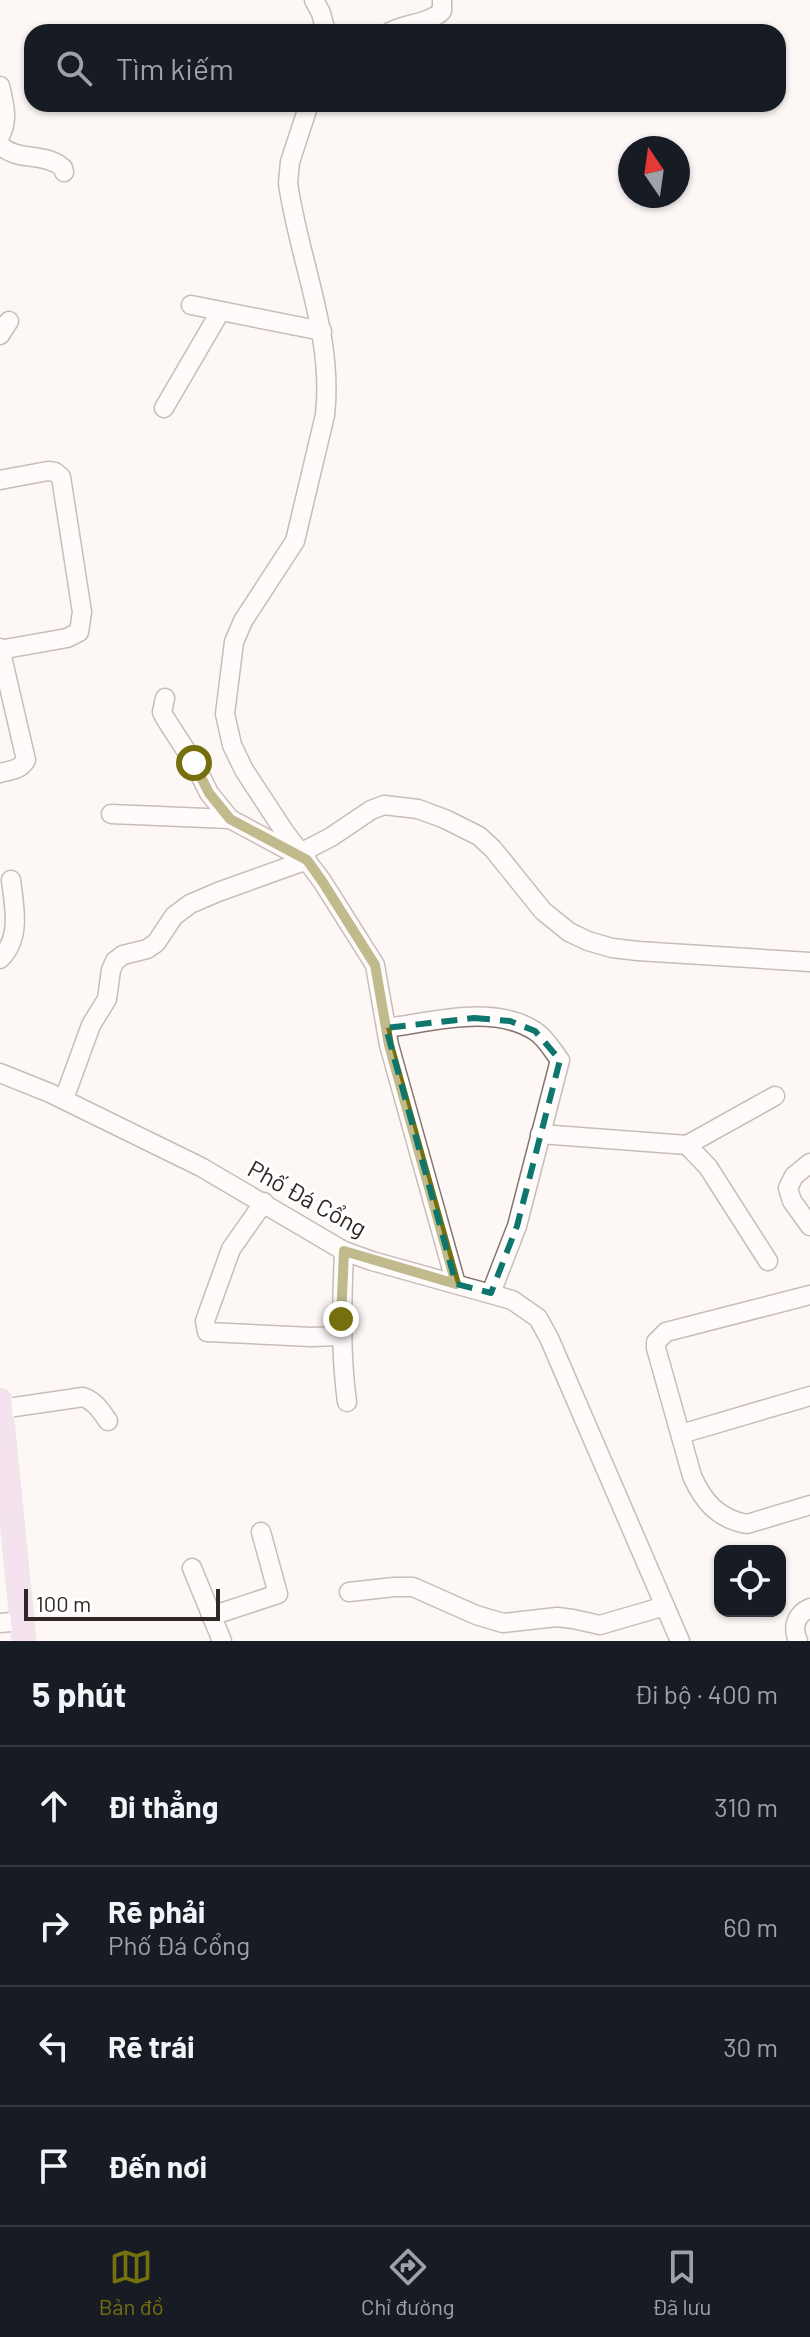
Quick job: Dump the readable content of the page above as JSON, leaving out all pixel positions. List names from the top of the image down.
{
  "streets": {
    "street": ["Phố Đá Cổng"]
  },
  "scale_bar": "100 m",
  "north": "top",
  "page": {
    "search": "Tìm kiếm",
    "scale": "100 m",
    "heading": ["5 phút", "Đi bộ · 400 m"],
    "list": [
      ["Đi thẳng", "310 m"],
      ["Rẽ phải", "Phố Đá Cổng", "60 m"],
      ["Rẽ trái", "30 m"],
      "Đến nơi"
    ],
    "nav": ["Bản đồ", "Chỉ đường", "Đã lưu"]
  }
}
